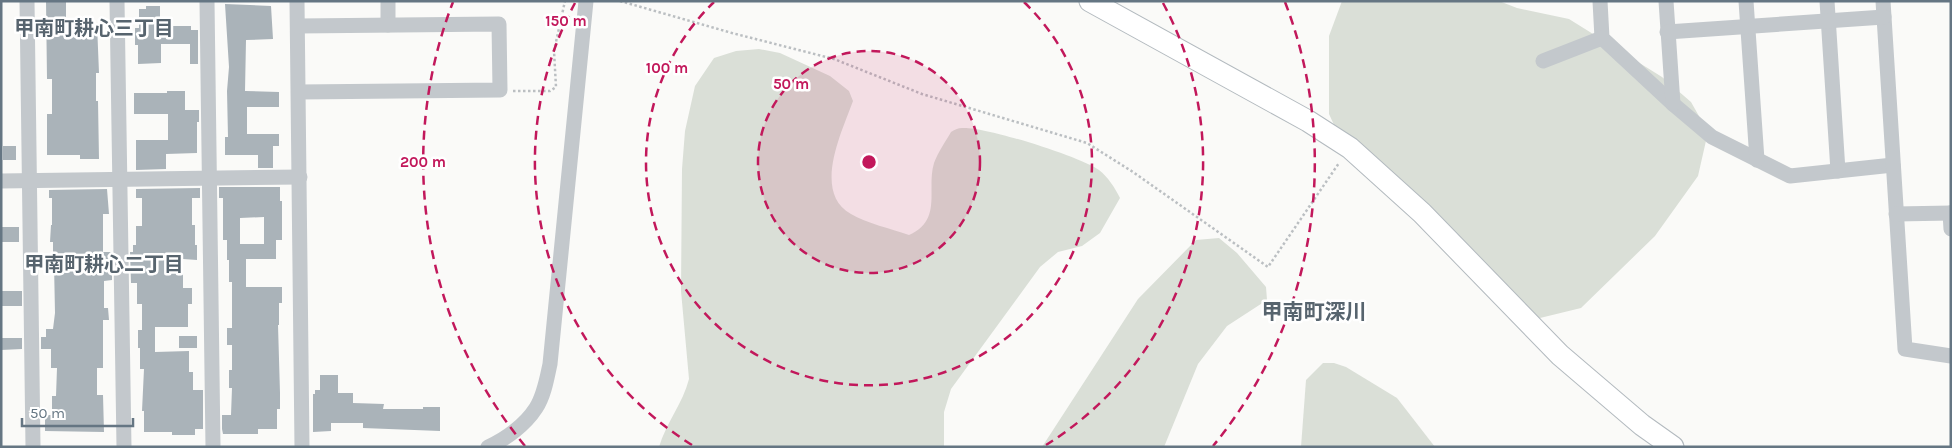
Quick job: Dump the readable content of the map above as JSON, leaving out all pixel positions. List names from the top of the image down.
{
  "districts": ["甲南町耕心三丁目", "甲南町耕心二丁目", "甲南町深川"],
  "scale_bar": "50 m",
  "rings": [
    "150 m",
    "100 m",
    "50 m",
    "200 m"
  ]
}
